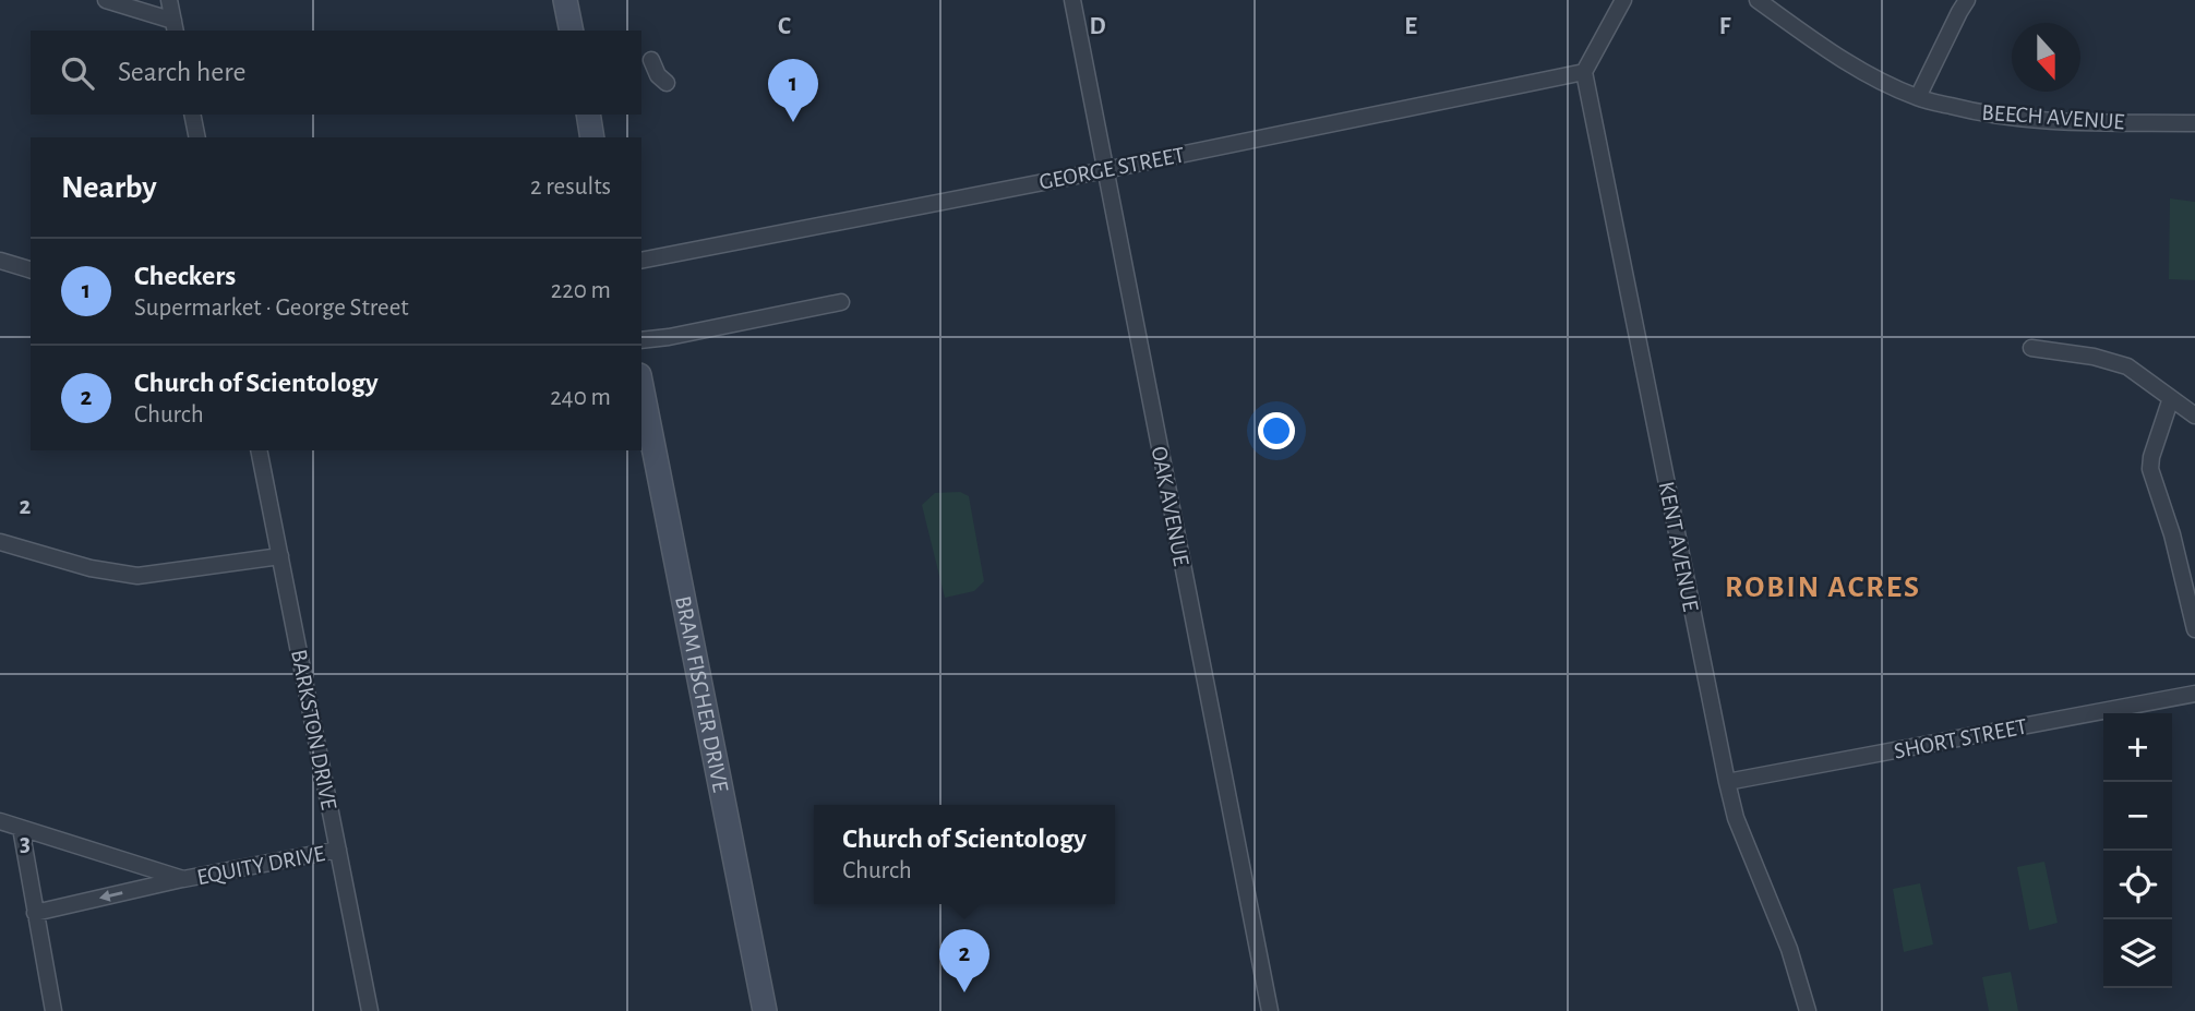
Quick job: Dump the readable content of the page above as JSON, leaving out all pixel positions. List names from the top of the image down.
{
  "streets": {
    "main road": ["BRAM FISCHER DRIVE"],
    "street": [
      "BEECH AVENUE",
      "GEORGE STREET",
      "OAK AVENUE",
      "KENT AVENUE",
      "BARKSTON DRIVE",
      "SHORT STREET",
      "EQUITY DRIVE"
    ]
  },
  "crossings": [
    ["GEORGE STREET", "OAK AVENUE"],
    ["GEORGE STREET", "KENT AVENUE"],
    ["KENT AVENUE", "SHORT STREET"],
    ["BARKSTON DRIVE", "EQUITY DRIVE"]
  ],
  "districts": ["ROBIN ACRES"],
  "north": "bottom",
  "page": {
    "search": "Search here",
    "pins": ["1", "2"],
    "heading": ["Nearby", "2 results"],
    "list": [
      {
        "mark": "1",
        "name": "Checkers",
        "note": "Supermarket · George Street",
        "value": "220 m"
      },
      {
        "mark": "2",
        "name": "Church of Scientology",
        "note": "Church",
        "value": "240 m"
      }
    ],
    "map_buttons": ["+", "−"],
    "popup": ["Church of Scientology", "Church"]
  },
  "grid": {
    "columns": [
      "C",
      "D",
      "E",
      "F"
    ],
    "rows": ["2", "3"]
  }
}
